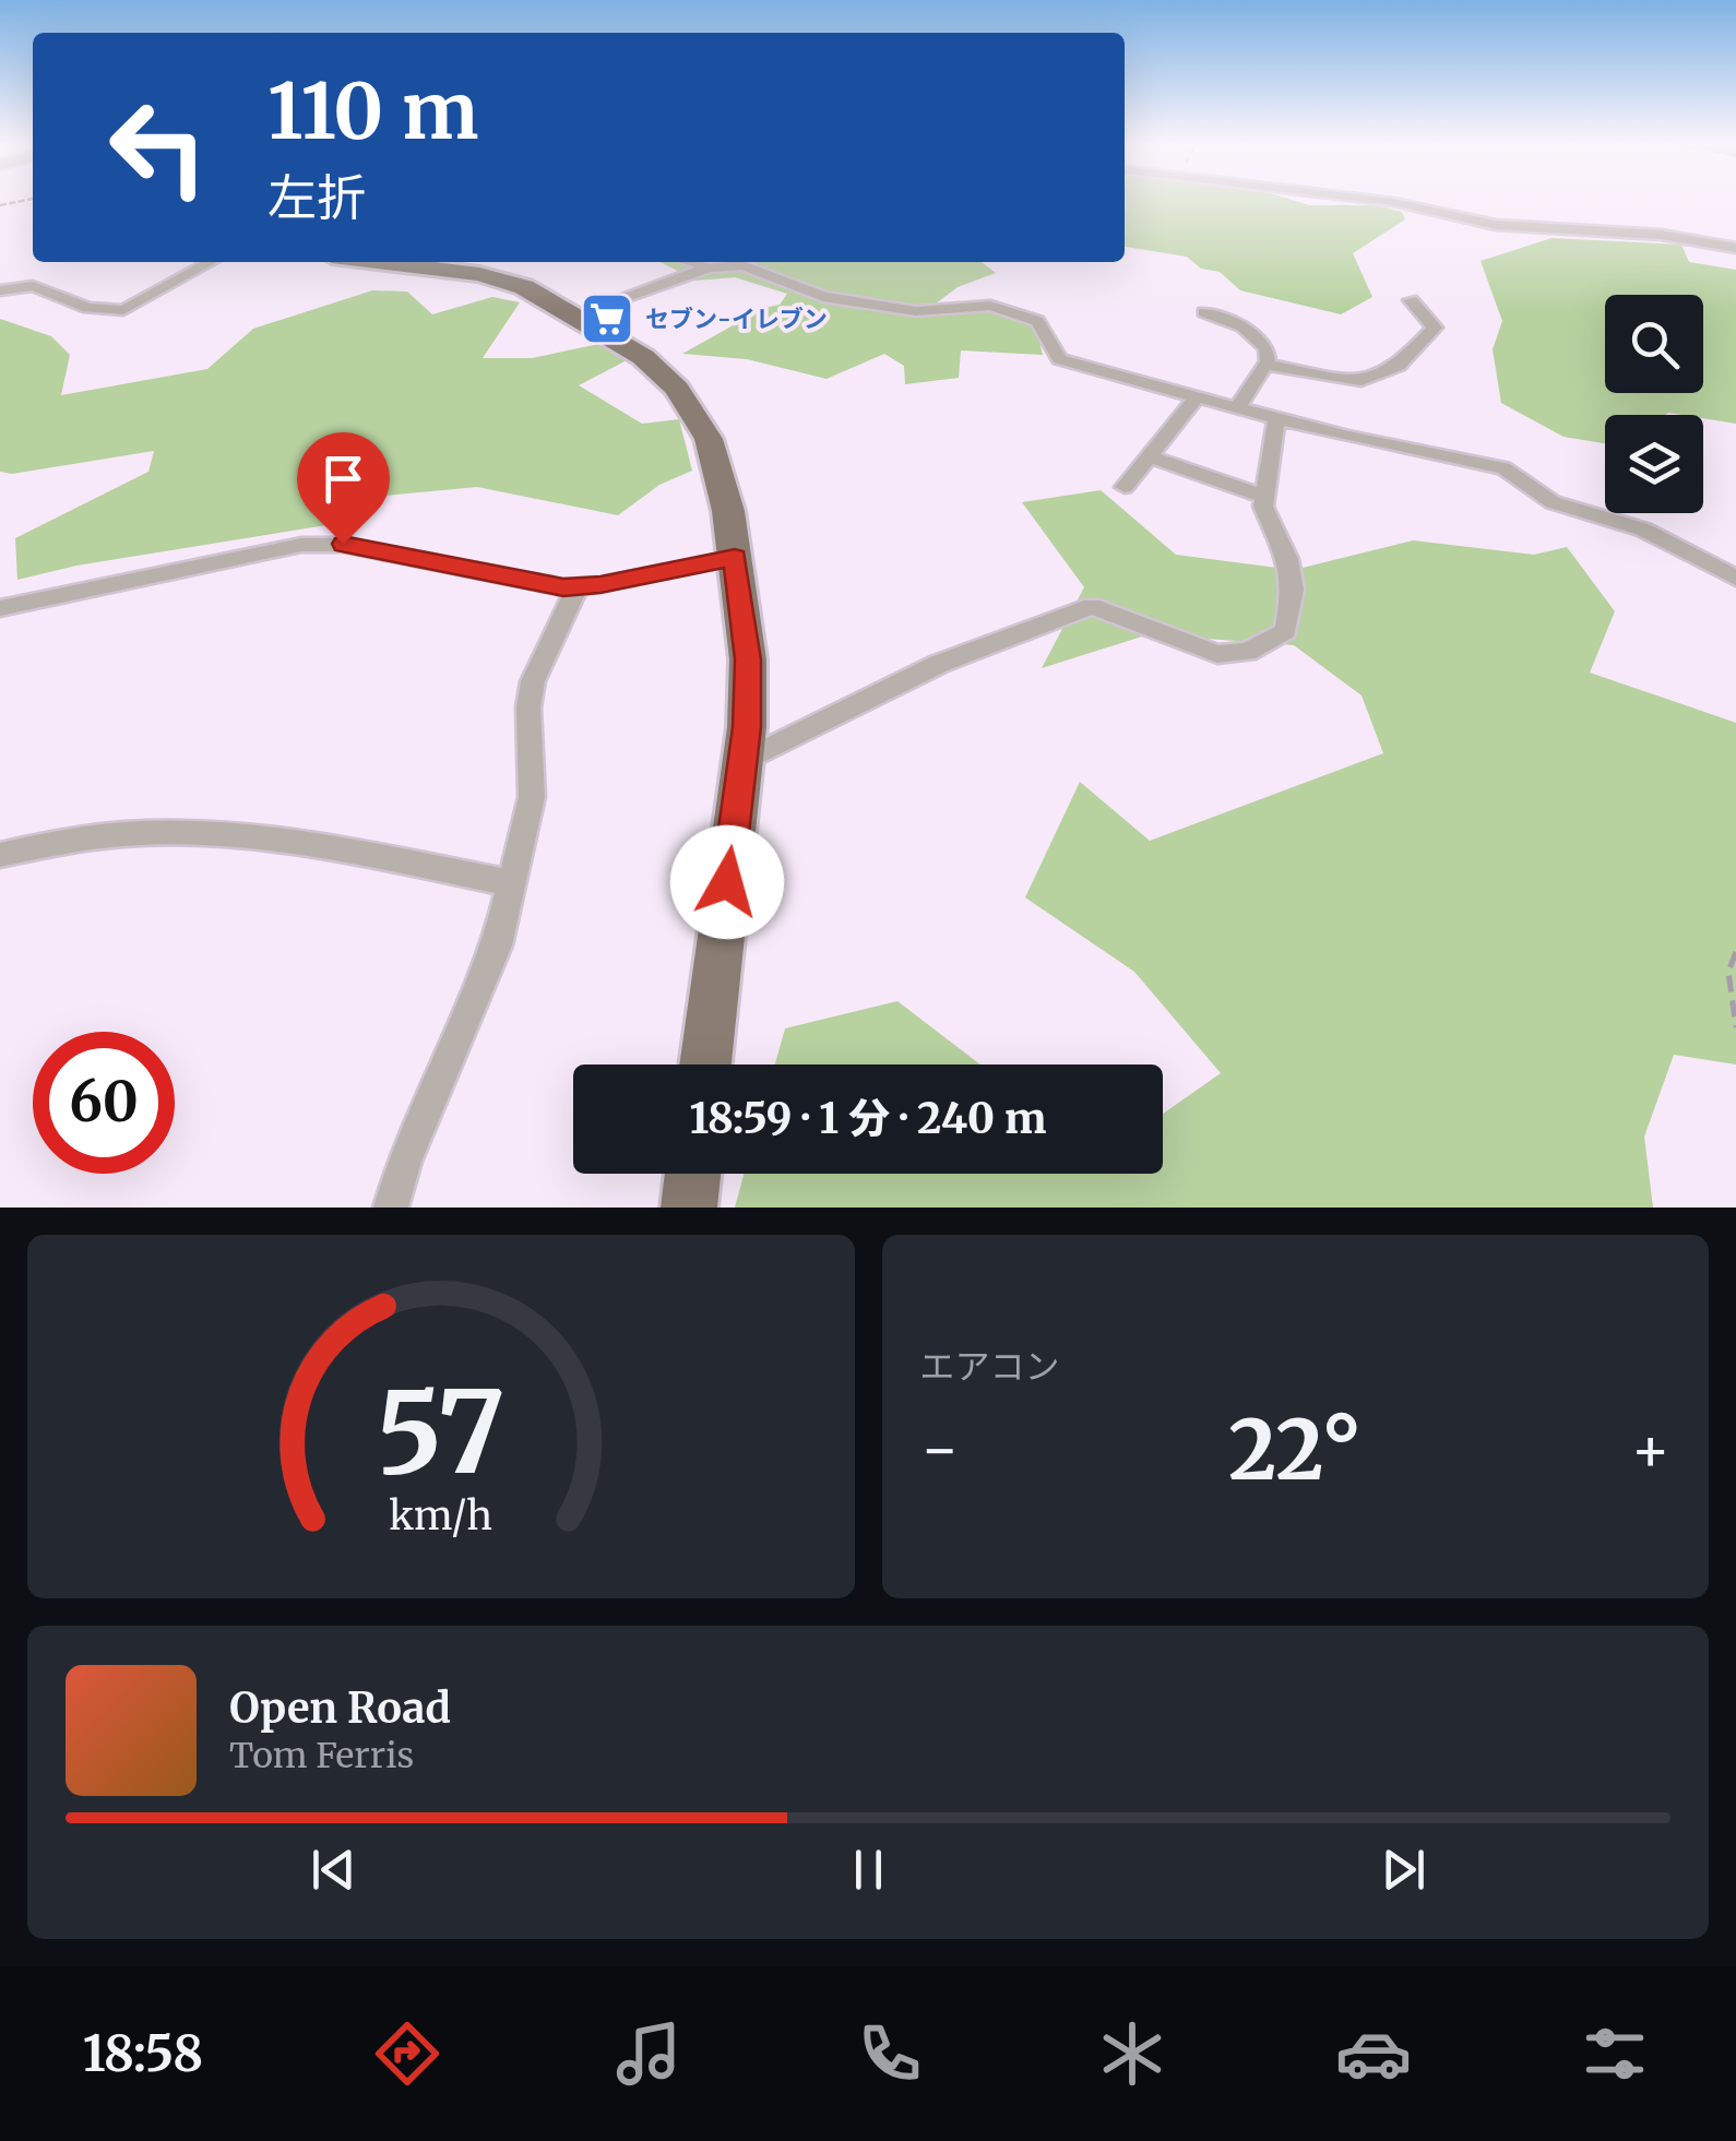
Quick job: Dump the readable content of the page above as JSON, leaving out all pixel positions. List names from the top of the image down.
{
  "places": {
    "supermarket": ["セブン-イレブン"]
  },
  "page": {
    "turn": ["110 m", "左折"],
    "limit": "60",
    "trip": "18:59 · 1 分 · 240 m",
    "tile": "エアコン",
    "heat": ["−", "22°", "+"],
    "song": ["Open Road", "Tom Ferris"],
    "tabs": "18:58",
    "gauge": ["57", "km/h"]
  }
}
